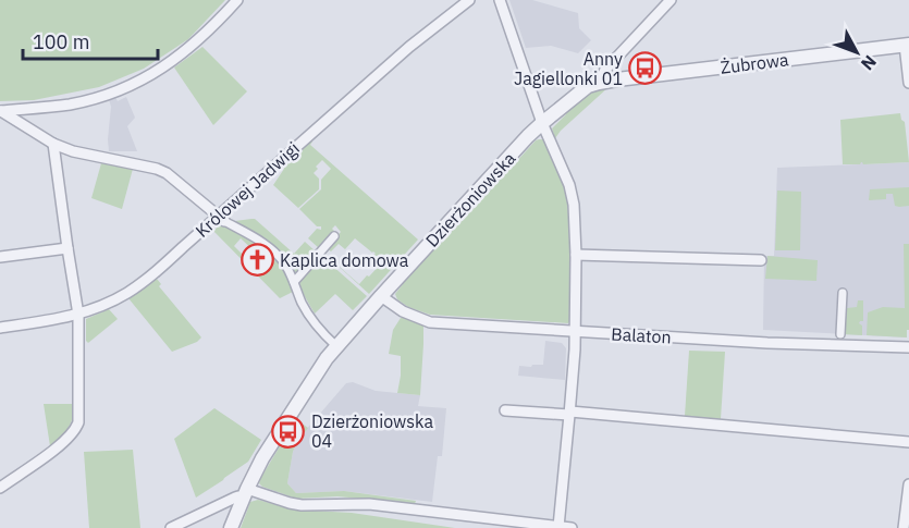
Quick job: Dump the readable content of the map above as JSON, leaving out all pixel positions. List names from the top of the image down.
{
  "streets": {
    "street": [
      "Żubrowa",
      "Królowej Jadwigi",
      "Dzierżoniowska",
      "Balaton"
    ]
  },
  "crossings": [
    ["Żubrowa", "Dzierżoniowska"],
    ["Dzierżoniowska", "Balaton"]
  ],
  "places": {
    "bus stop": ["Anny Jagiellonki 01", "Dzierżoniowska 04"],
    "church": ["Kaplica domowa"]
  },
  "scale_bar": "100 m",
  "north": "bottom right"
}
